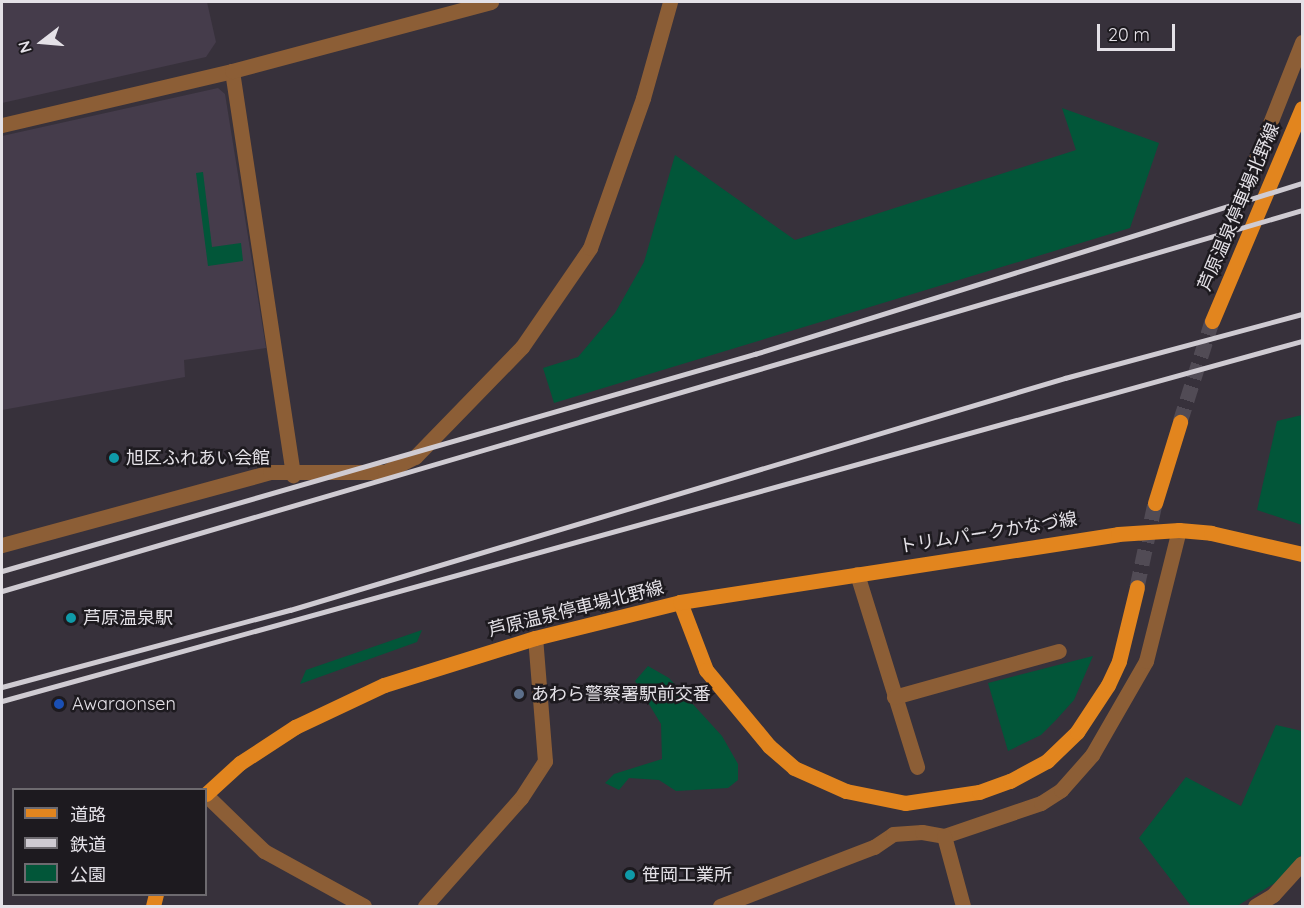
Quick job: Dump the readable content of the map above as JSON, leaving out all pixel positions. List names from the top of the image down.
{
  "streets": {
    "main road": ["芦原温泉停車場北野線", "トリムパークかなづ線"]
  },
  "crossings": [
    ["芦原温泉停車場北野線", "トリムパークかなづ線"]
  ],
  "places": [
    "旭区ふれあい会館",
    "芦原温泉駅",
    "あわら警察署駅前交番",
    "Awaraonsen",
    "笹岡工業所"
  ],
  "legend": ["道路", "鉄道", "公園"],
  "scale_bar": "20 m",
  "north": "left"
}
